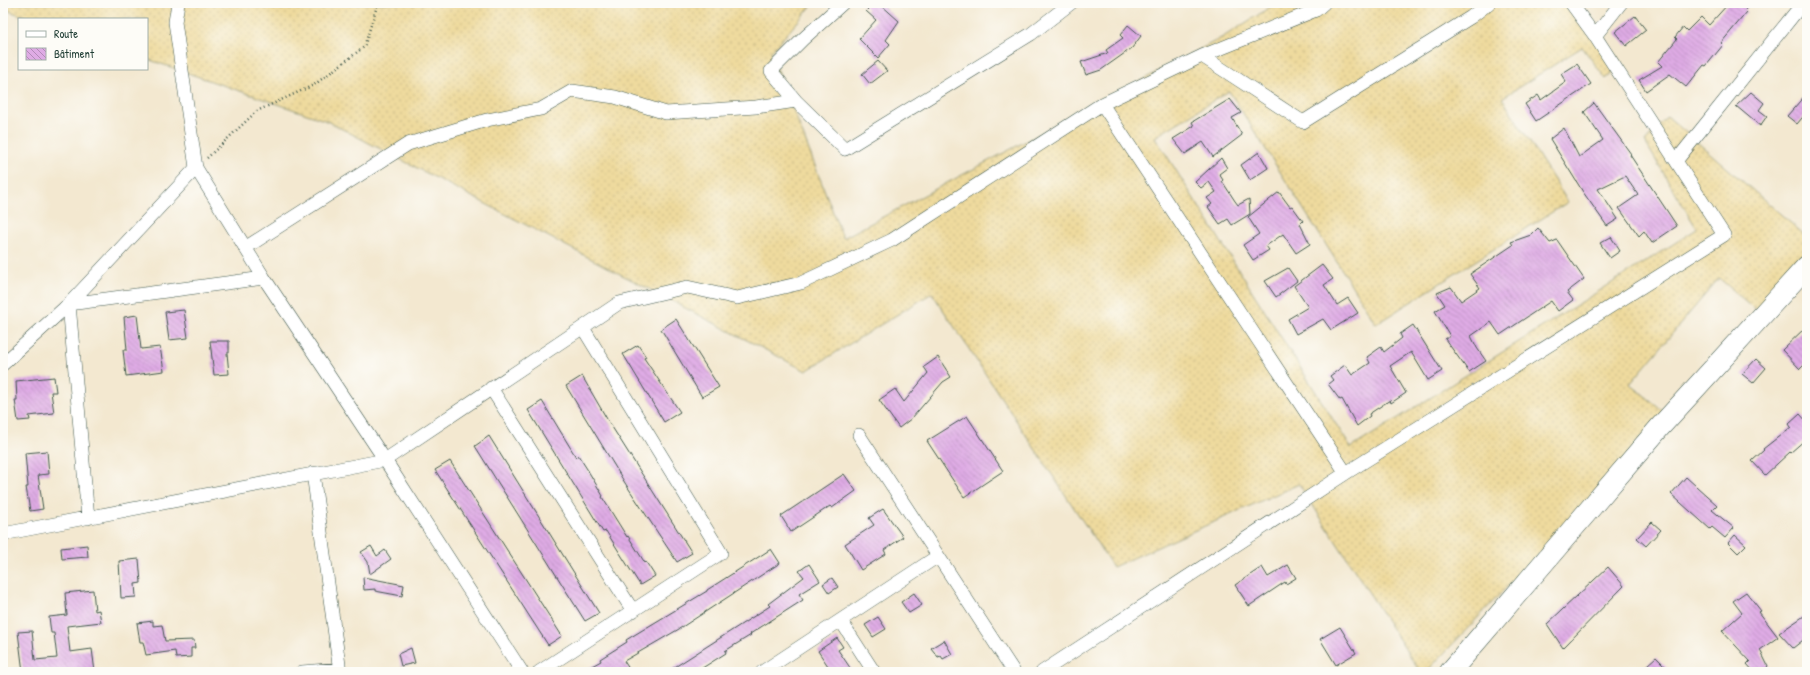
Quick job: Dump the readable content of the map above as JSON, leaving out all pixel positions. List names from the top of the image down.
{
  "legend": ["Route", "Bâtiment"]
}
